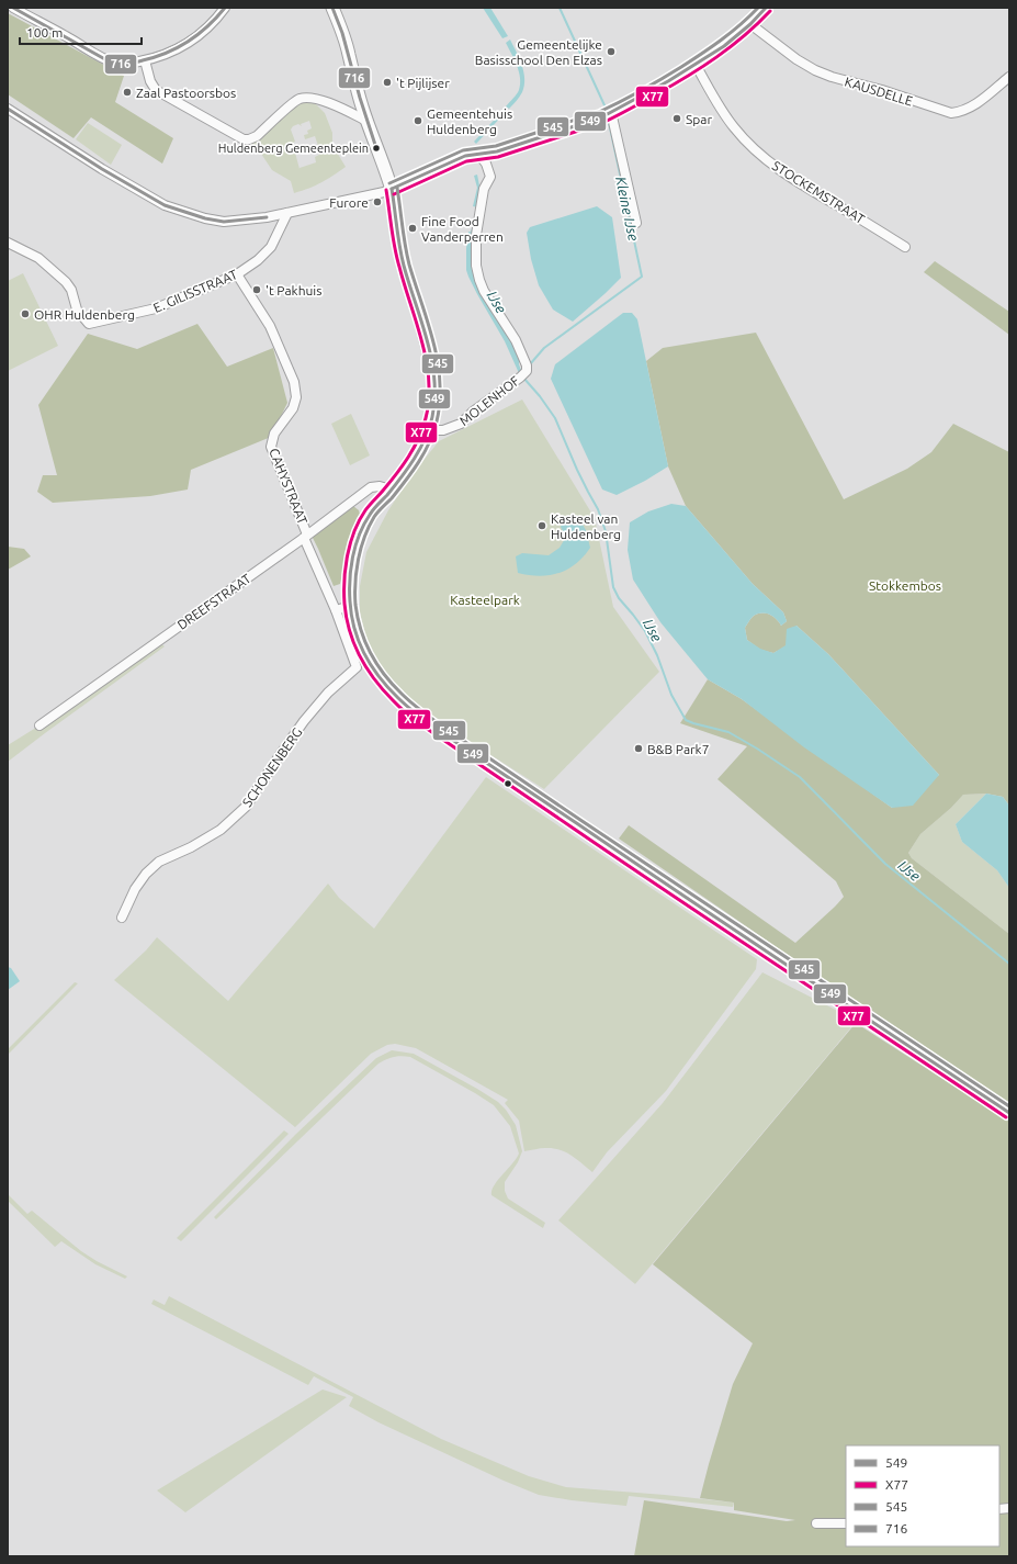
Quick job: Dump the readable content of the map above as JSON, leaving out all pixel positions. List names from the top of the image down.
{
  "streets": {
    "street": [
      "KAUSDELLE",
      "STOCKEMSTRAAT",
      "E. GILISSTRAAT",
      "MOLENHOF",
      "CAHYSTRAAT",
      "DREEFSTRAAT",
      "SCHONENBERG"
    ]
  },
  "crossings": [
    ["E. GILISSTRAAT", "CAHYSTRAAT"],
    ["CAHYSTRAAT", "DREEFSTRAAT"],
    ["CAHYSTRAAT", "SCHONENBERG"]
  ],
  "water": ["Kleine IJse", "IJse"],
  "parks": ["Stokkembos", "Kasteelpark"],
  "places": [
    "Gemeentelijke Basisschool Den Elzas",
    "'t Pijlijser",
    "Zaal Pastoorsbos",
    "Spar",
    "Gemeentehuis Huldenberg",
    "Huldenberg Gemeenteplein",
    "Furore",
    "Fine Food Vanderperren",
    "'t Pakhuis",
    "OHR Huldenberg",
    "Kasteel van Huldenberg",
    "B&B Park7"
  ],
  "lines": [
    "transit line 549",
    "transit line 545",
    "transit line 716",
    "transit line X77"
  ],
  "legend": [
    "549",
    "X77",
    "545",
    "716"
  ],
  "scale_bar": "100 m"
}
